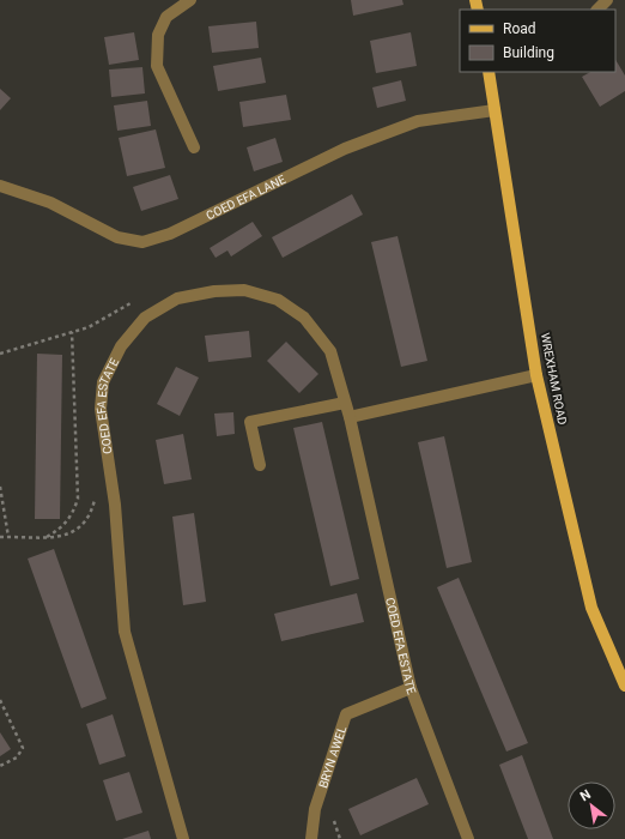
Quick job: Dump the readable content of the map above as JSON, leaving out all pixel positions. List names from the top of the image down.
{
  "streets": {
    "main road": ["WREXHAM ROAD"],
    "street": ["COED EFA LANE", "COED EFA ESTATE", "BRYN AWEL"]
  },
  "crossings": [
    ["COED EFA LANE", "WREXHAM ROAD"],
    ["COED EFA ESTATE", "BRYN AWEL"]
  ],
  "legend": ["Road", "Building"],
  "north": "top left"
}
